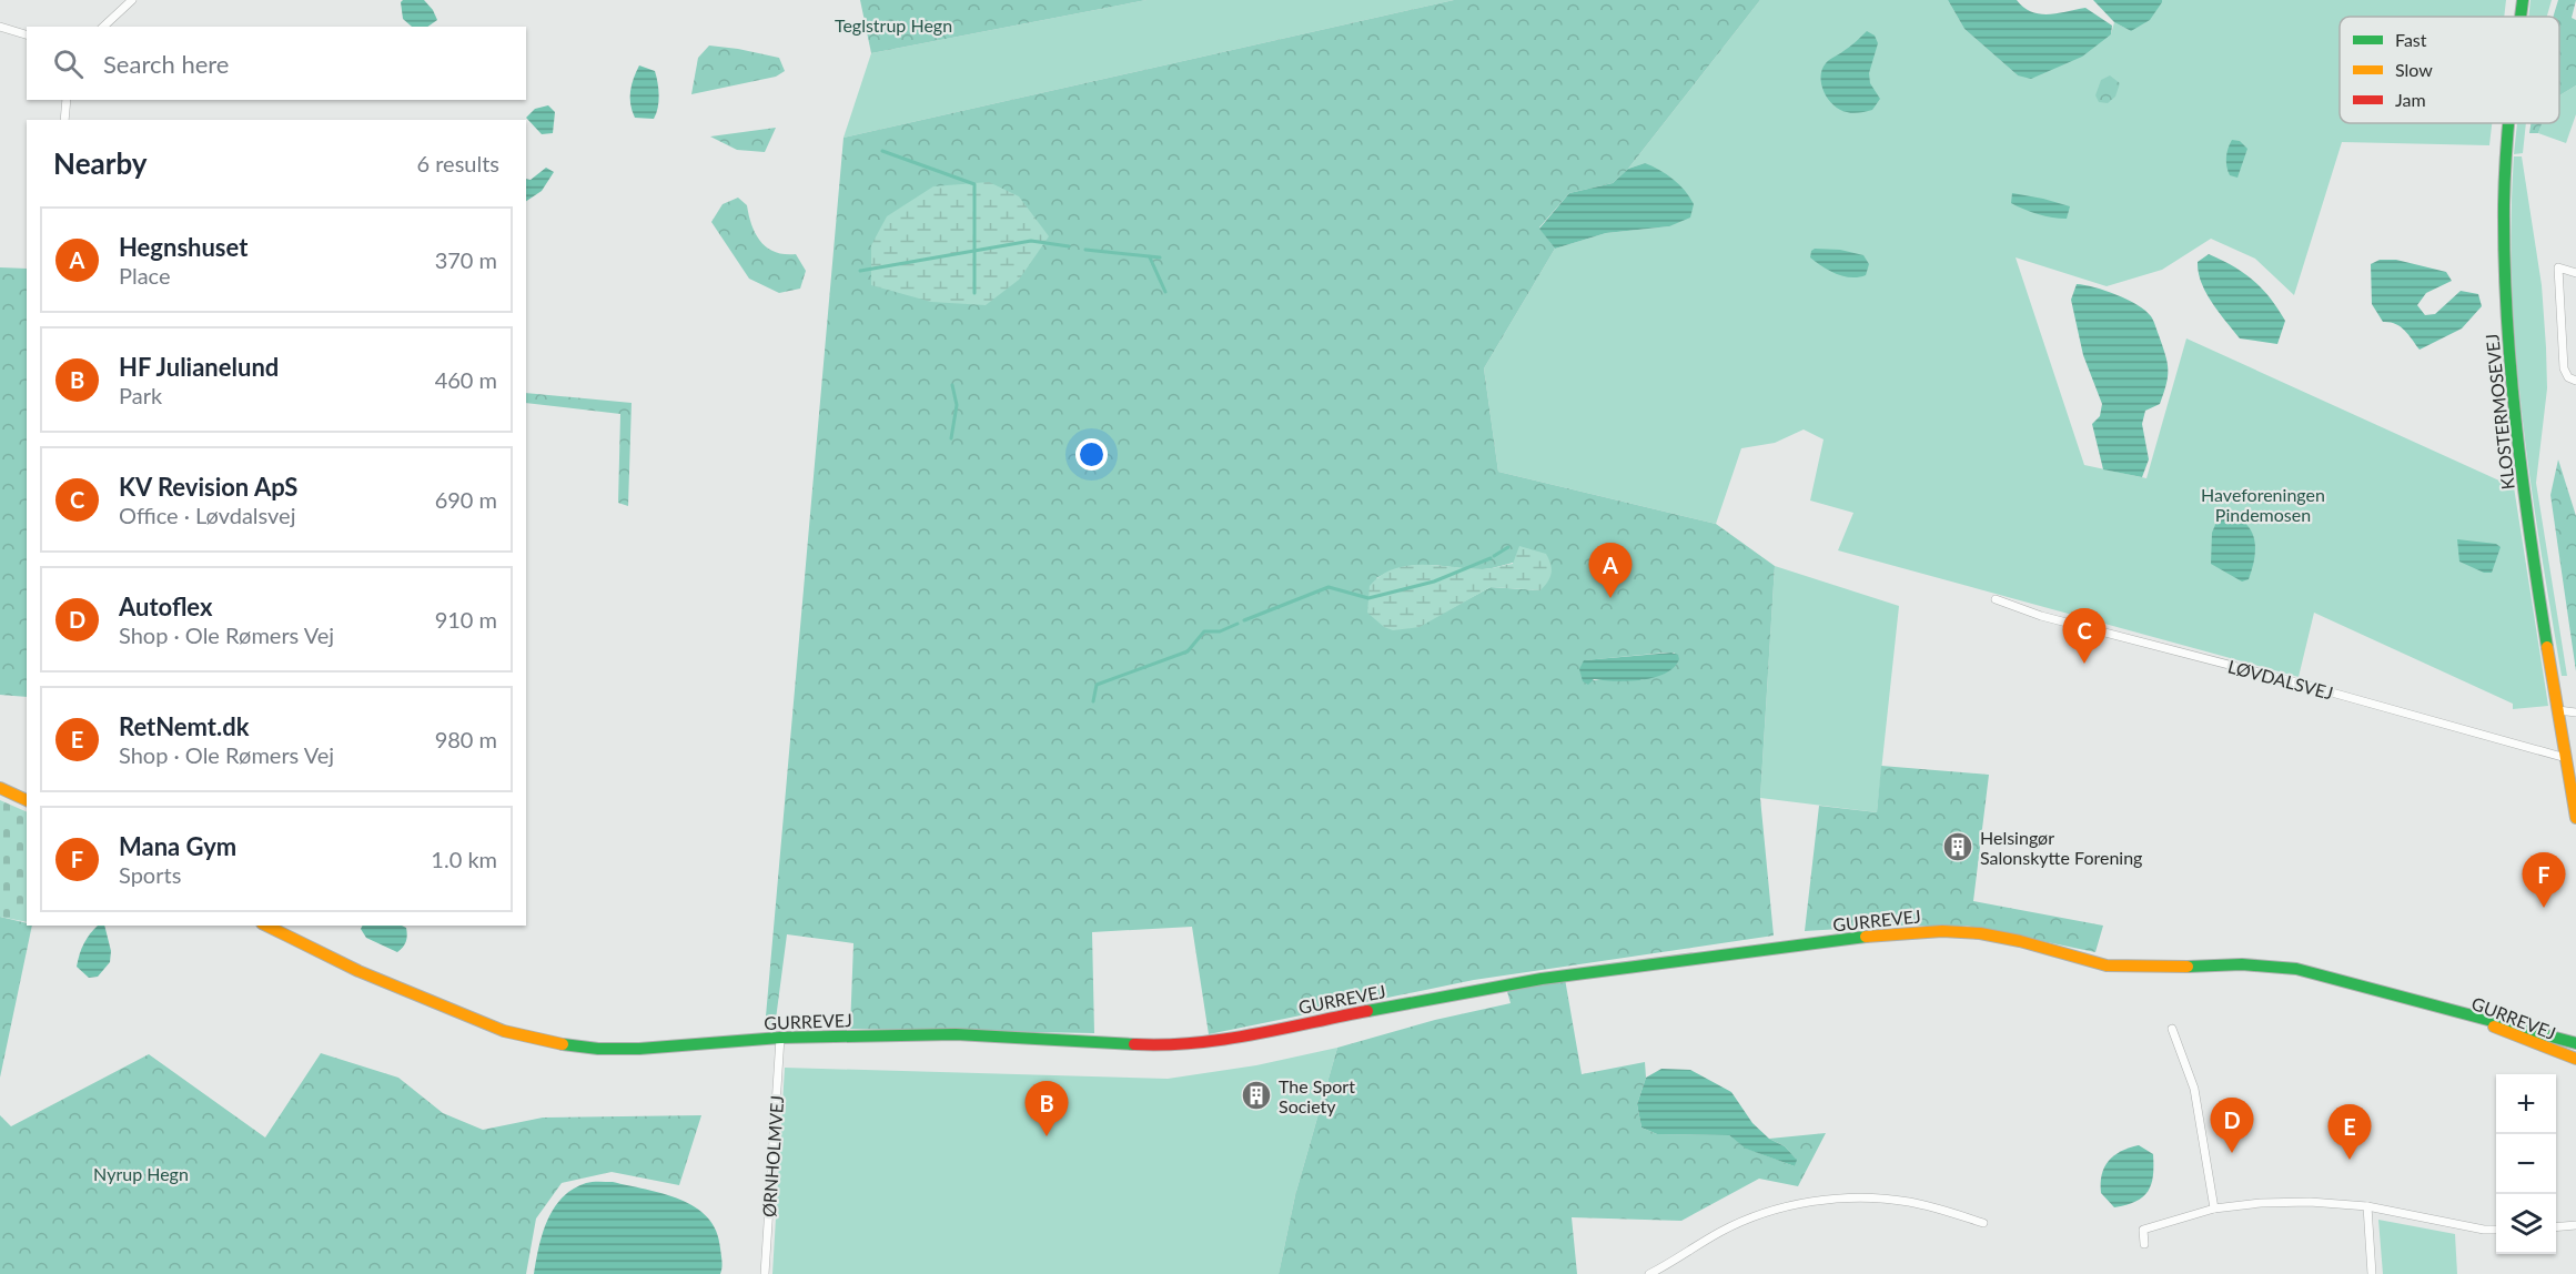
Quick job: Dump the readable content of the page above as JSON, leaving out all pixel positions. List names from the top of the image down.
{
  "streets": {
    "street": [
      "KLOSTERMOSEVEJ",
      "LØVDALSVEJ",
      "GURREVEJ",
      "ØRNHOLMVEJ"
    ]
  },
  "crossings": [
    ["KLOSTERMOSEVEJ", "LØVDALSVEJ"],
    ["GURREVEJ", "ØRNHOLMVEJ"]
  ],
  "parks": ["Teglstrup Hegn", "Haveforeningen Pindemosen", "Nyrup Hegn"],
  "places": {
    "building": ["Helsingør Salonskytte Forening", "The Sport Society"]
  },
  "legend": ["Fast", "Slow", "Jam"],
  "page": {
    "search": "Search here",
    "heading": ["Nearby", "6 results"],
    "list": [
      {
        "mark": "A",
        "name": "Hegnshuset",
        "note": "Place",
        "value": "370 m"
      },
      {
        "mark": "B",
        "name": "HF Julianelund",
        "note": "Park",
        "value": "460 m"
      },
      {
        "mark": "C",
        "name": "KV Revision ApS",
        "note": "Office · Løvdalsvej",
        "value": "690 m"
      },
      {
        "mark": "D",
        "name": "Autoflex",
        "note": "Shop · Ole Rømers Vej",
        "value": "910 m"
      },
      {
        "mark": "E",
        "name": "RetNemt.dk",
        "note": "Shop · Ole Rømers Vej",
        "value": "980 m"
      },
      {
        "mark": "F",
        "name": "Mana Gym",
        "note": "Sports",
        "value": "1.0 km"
      }
    ],
    "pins": [
      "A",
      "C",
      "F",
      "B",
      "D",
      "E"
    ],
    "map_buttons": ["+", "−"]
  }
}
